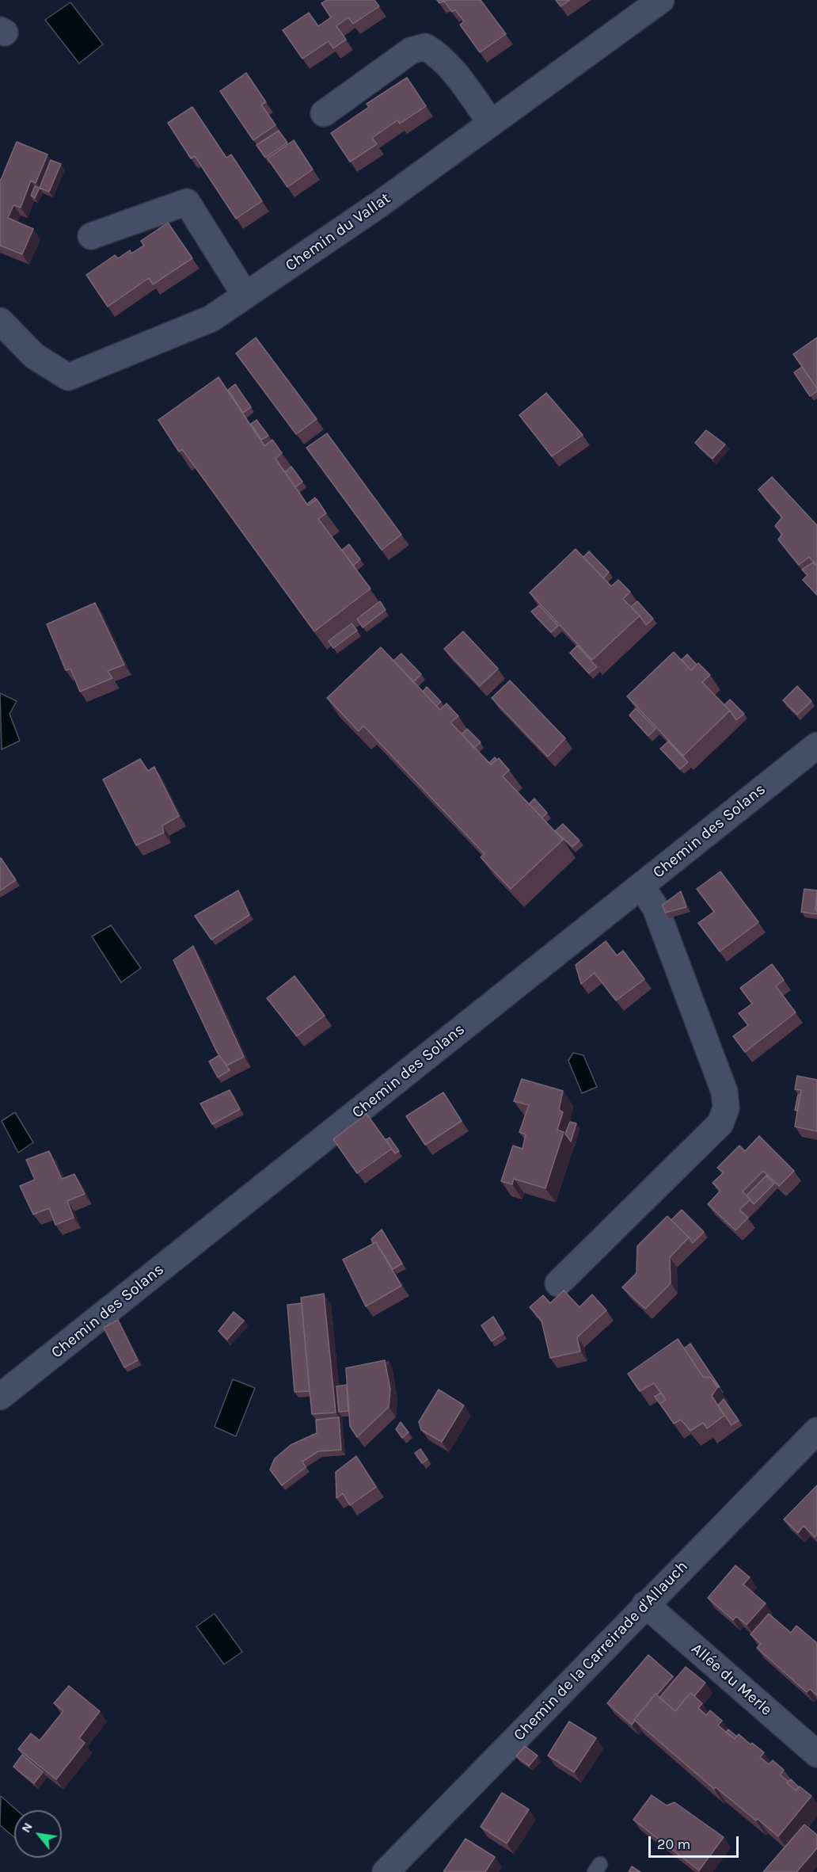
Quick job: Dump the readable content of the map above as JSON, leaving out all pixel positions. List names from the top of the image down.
{
  "streets": {
    "street": [
      "Chemin du Vallat",
      "Chemin des Solans",
      "Chemin de la Carreirade d'Allauch",
      "Allée du Merle"
    ]
  },
  "crossings": [
    ["Chemin de la Carreirade d'Allauch", "Allée du Merle"]
  ],
  "scale_bar": "20 m",
  "north": "top left"
}
